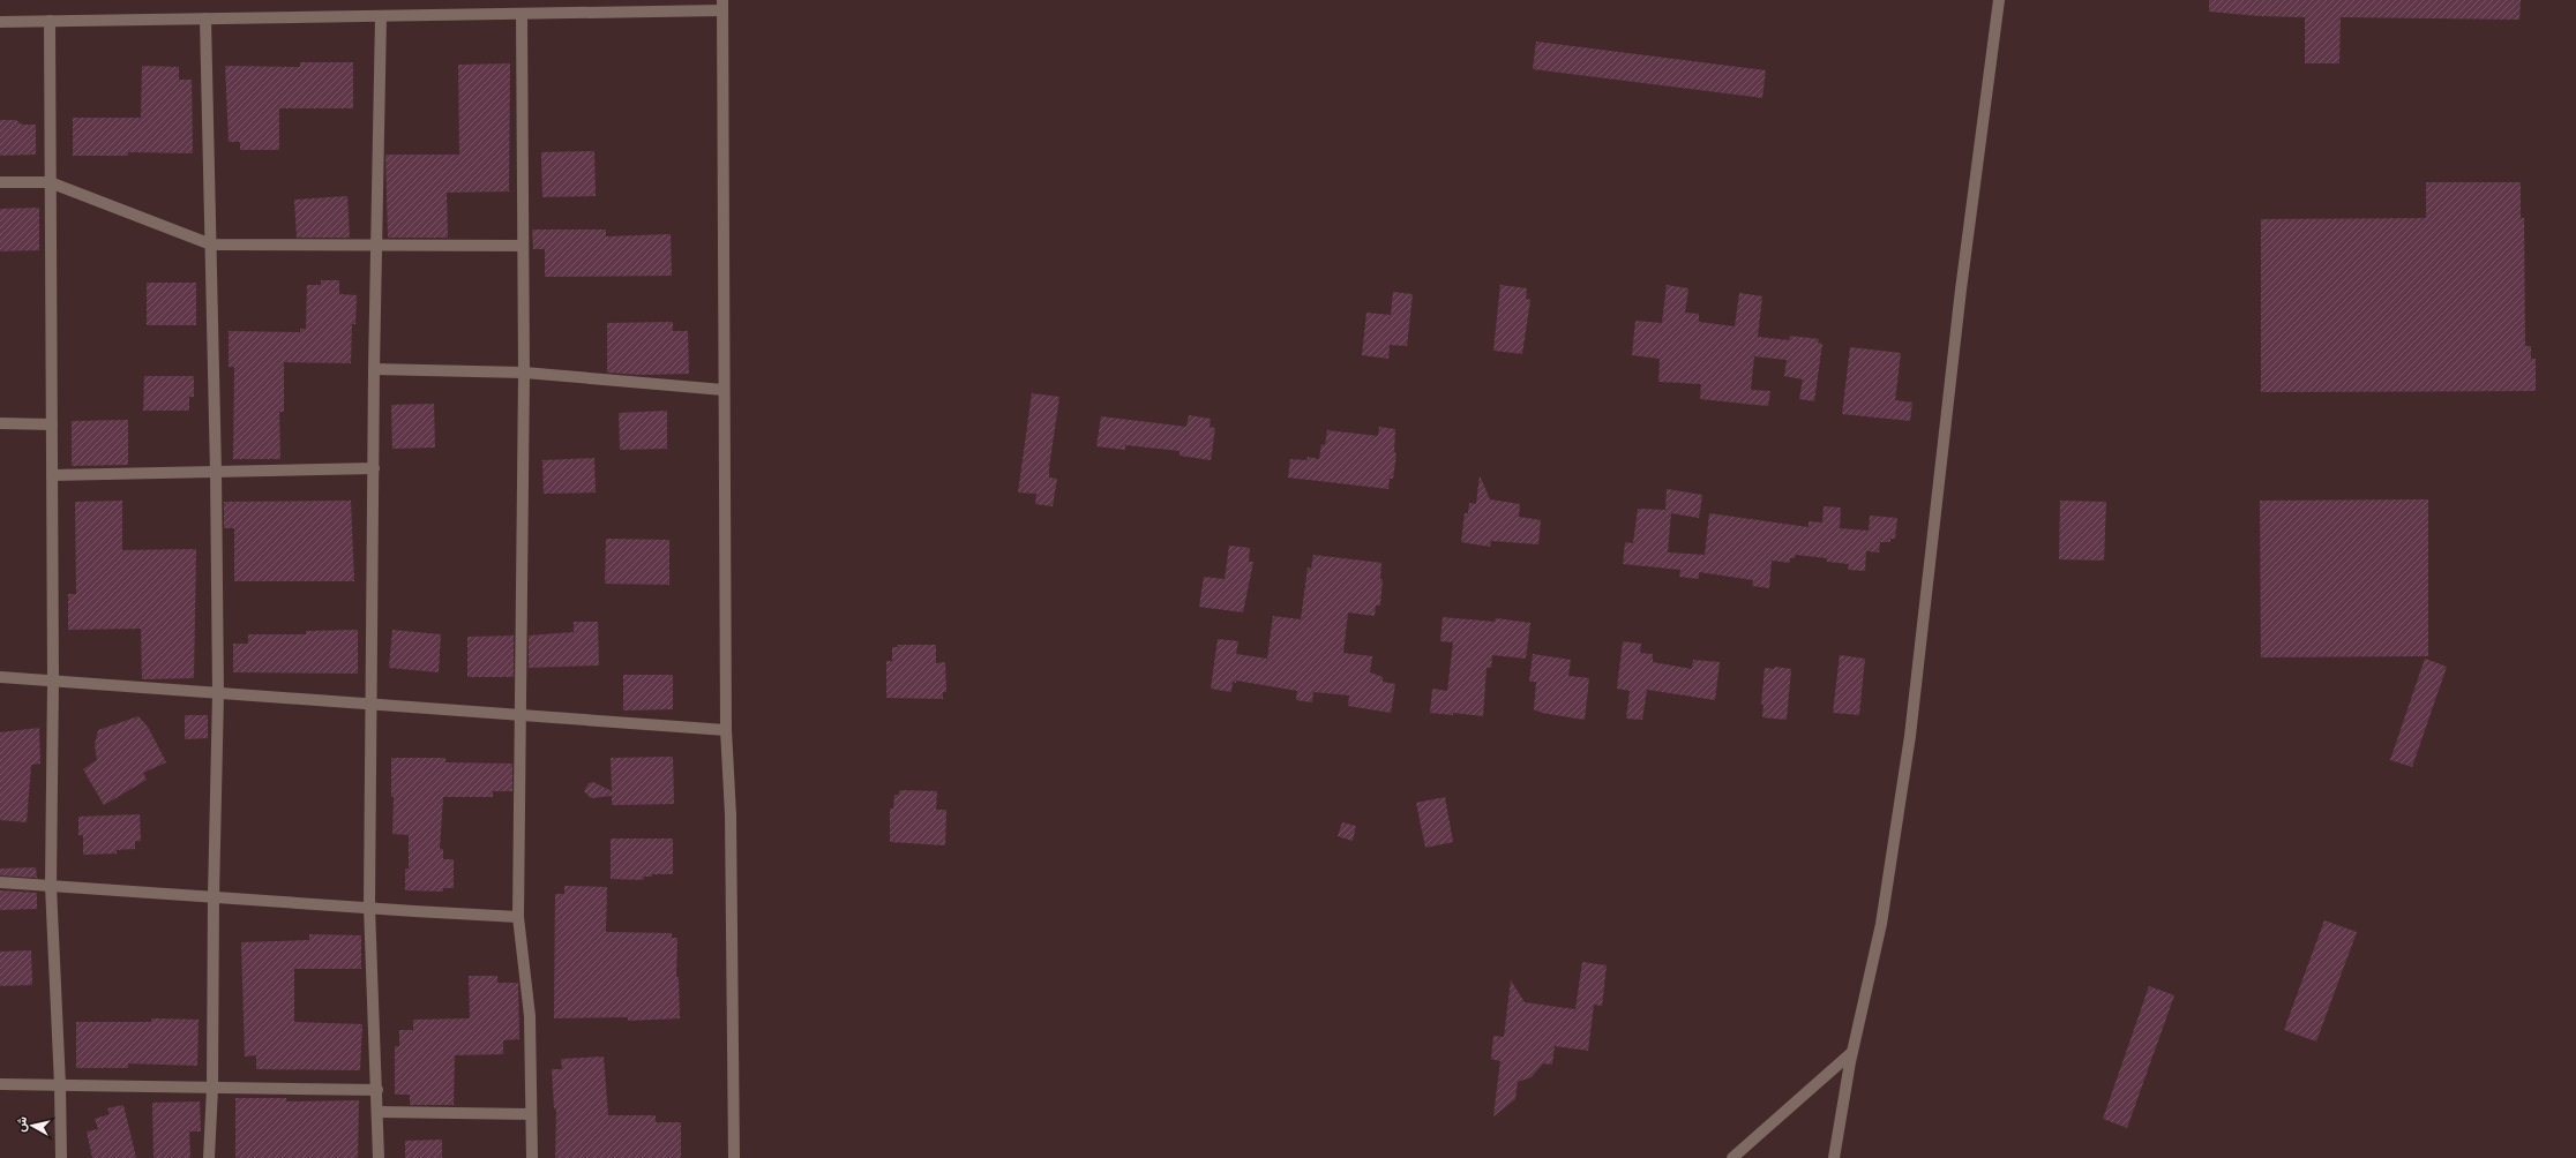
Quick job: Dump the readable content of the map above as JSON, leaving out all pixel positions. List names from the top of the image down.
{
  "north": "left"
}
